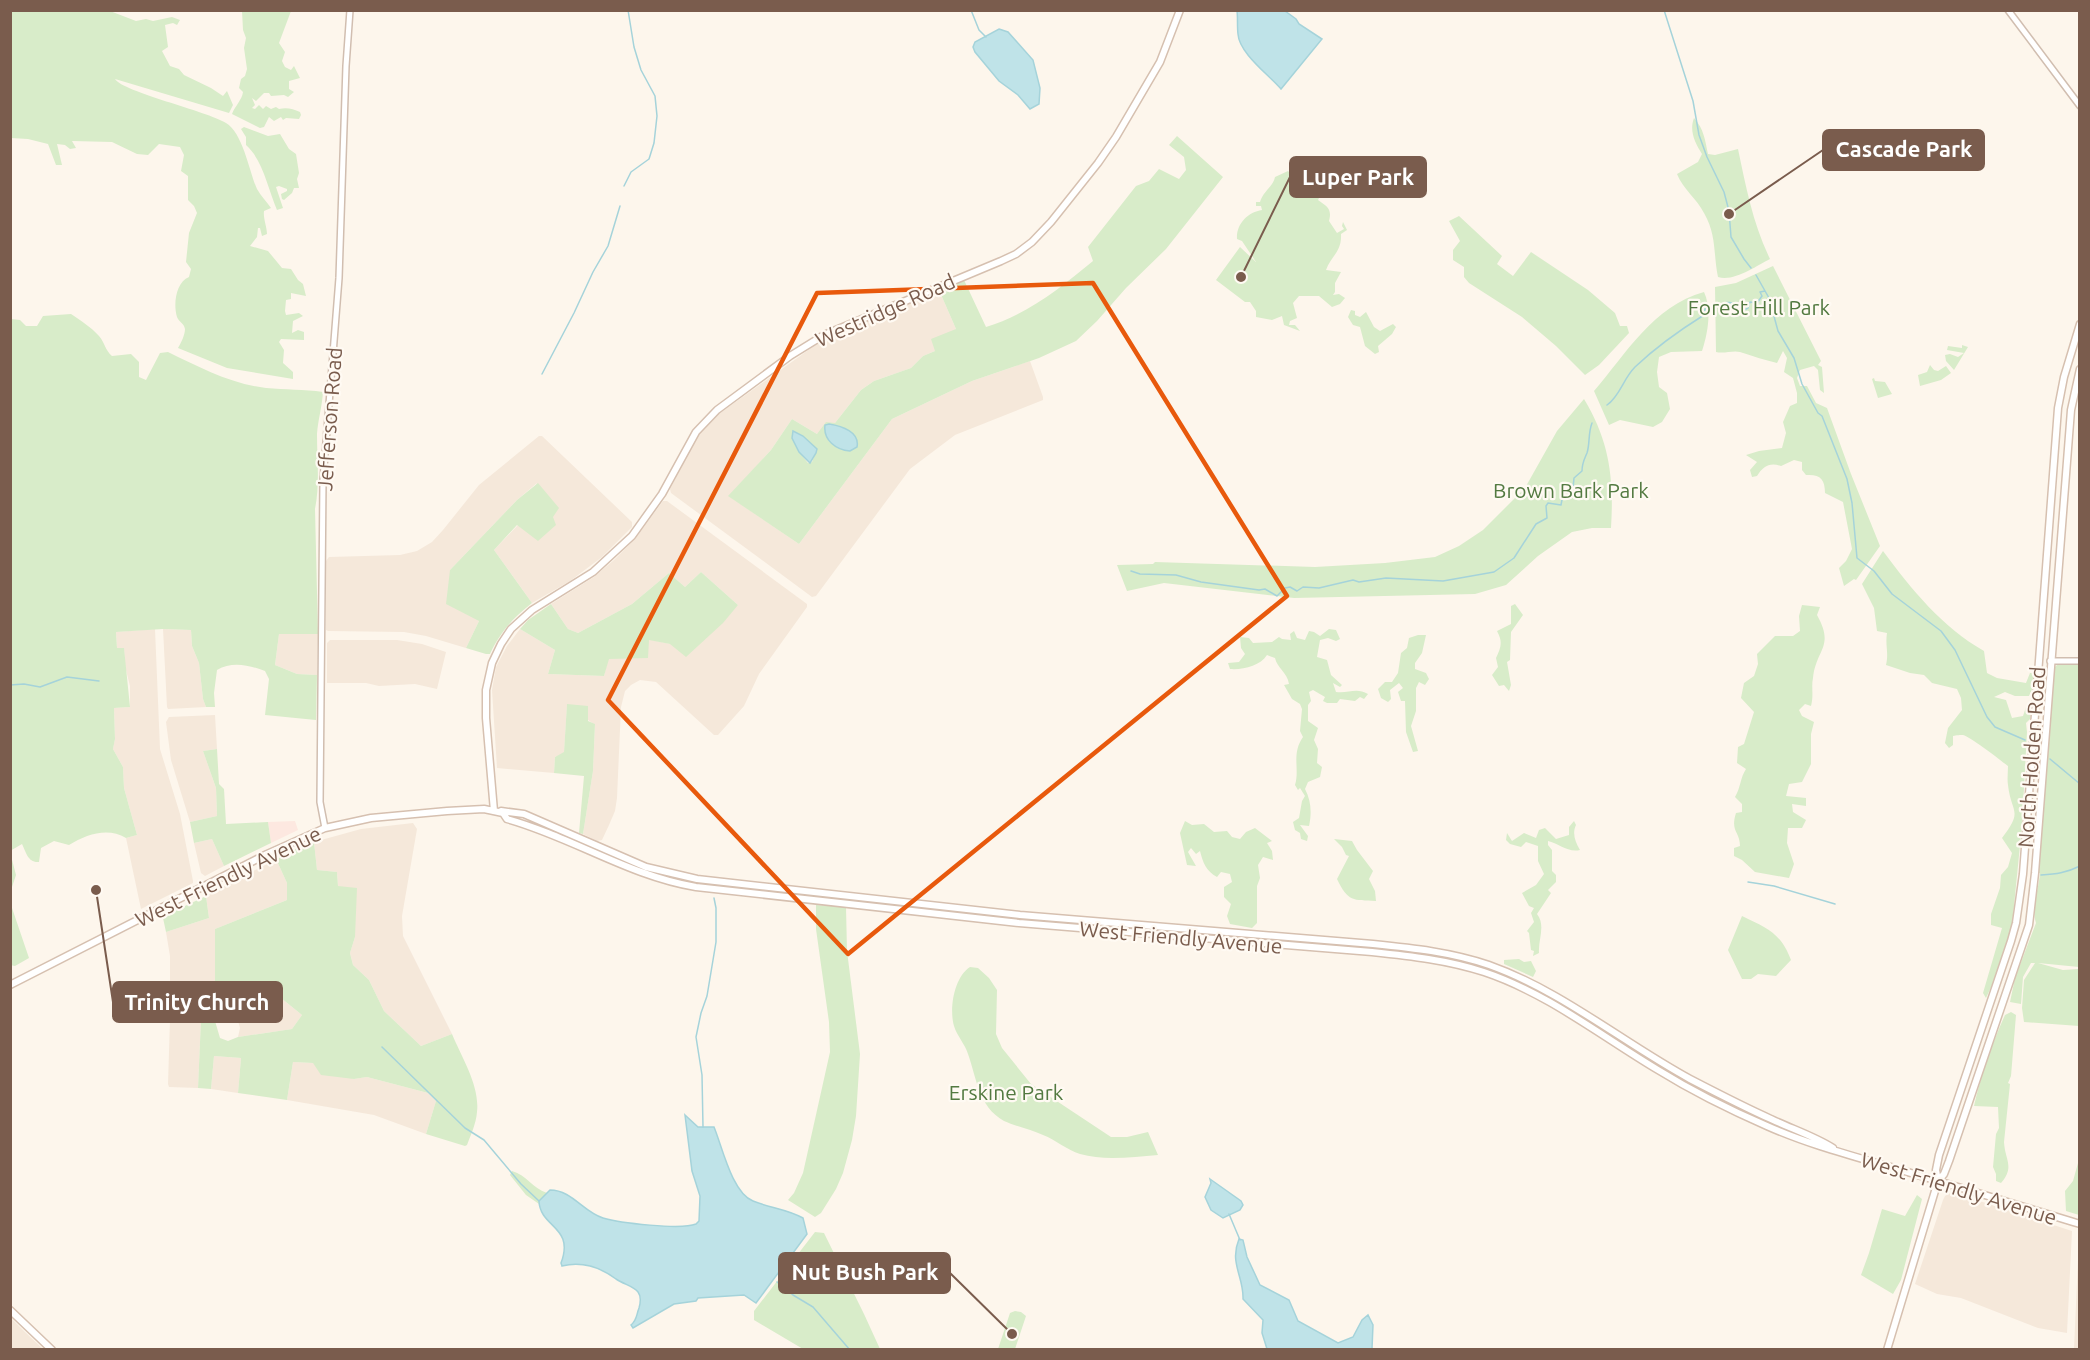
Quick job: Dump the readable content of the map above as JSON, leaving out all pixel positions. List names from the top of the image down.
{
  "streets": {
    "main road": ["Westridge Road", "North Holden Road", "West Friendly Avenue"],
    "street": ["Jefferson Road"]
  },
  "crossings": [
    ["Westridge Road", "West Friendly Avenue"],
    ["Jefferson Road", "West Friendly Avenue"],
    ["North Holden Road", "West Friendly Avenue"]
  ],
  "parks": ["Forest Hill Park", "Brown Bark Park", "Erskine Park"],
  "places": [
    "Cascade Park",
    "Luper Park",
    "Trinity Church",
    "Nut Bush Park"
  ]
}
